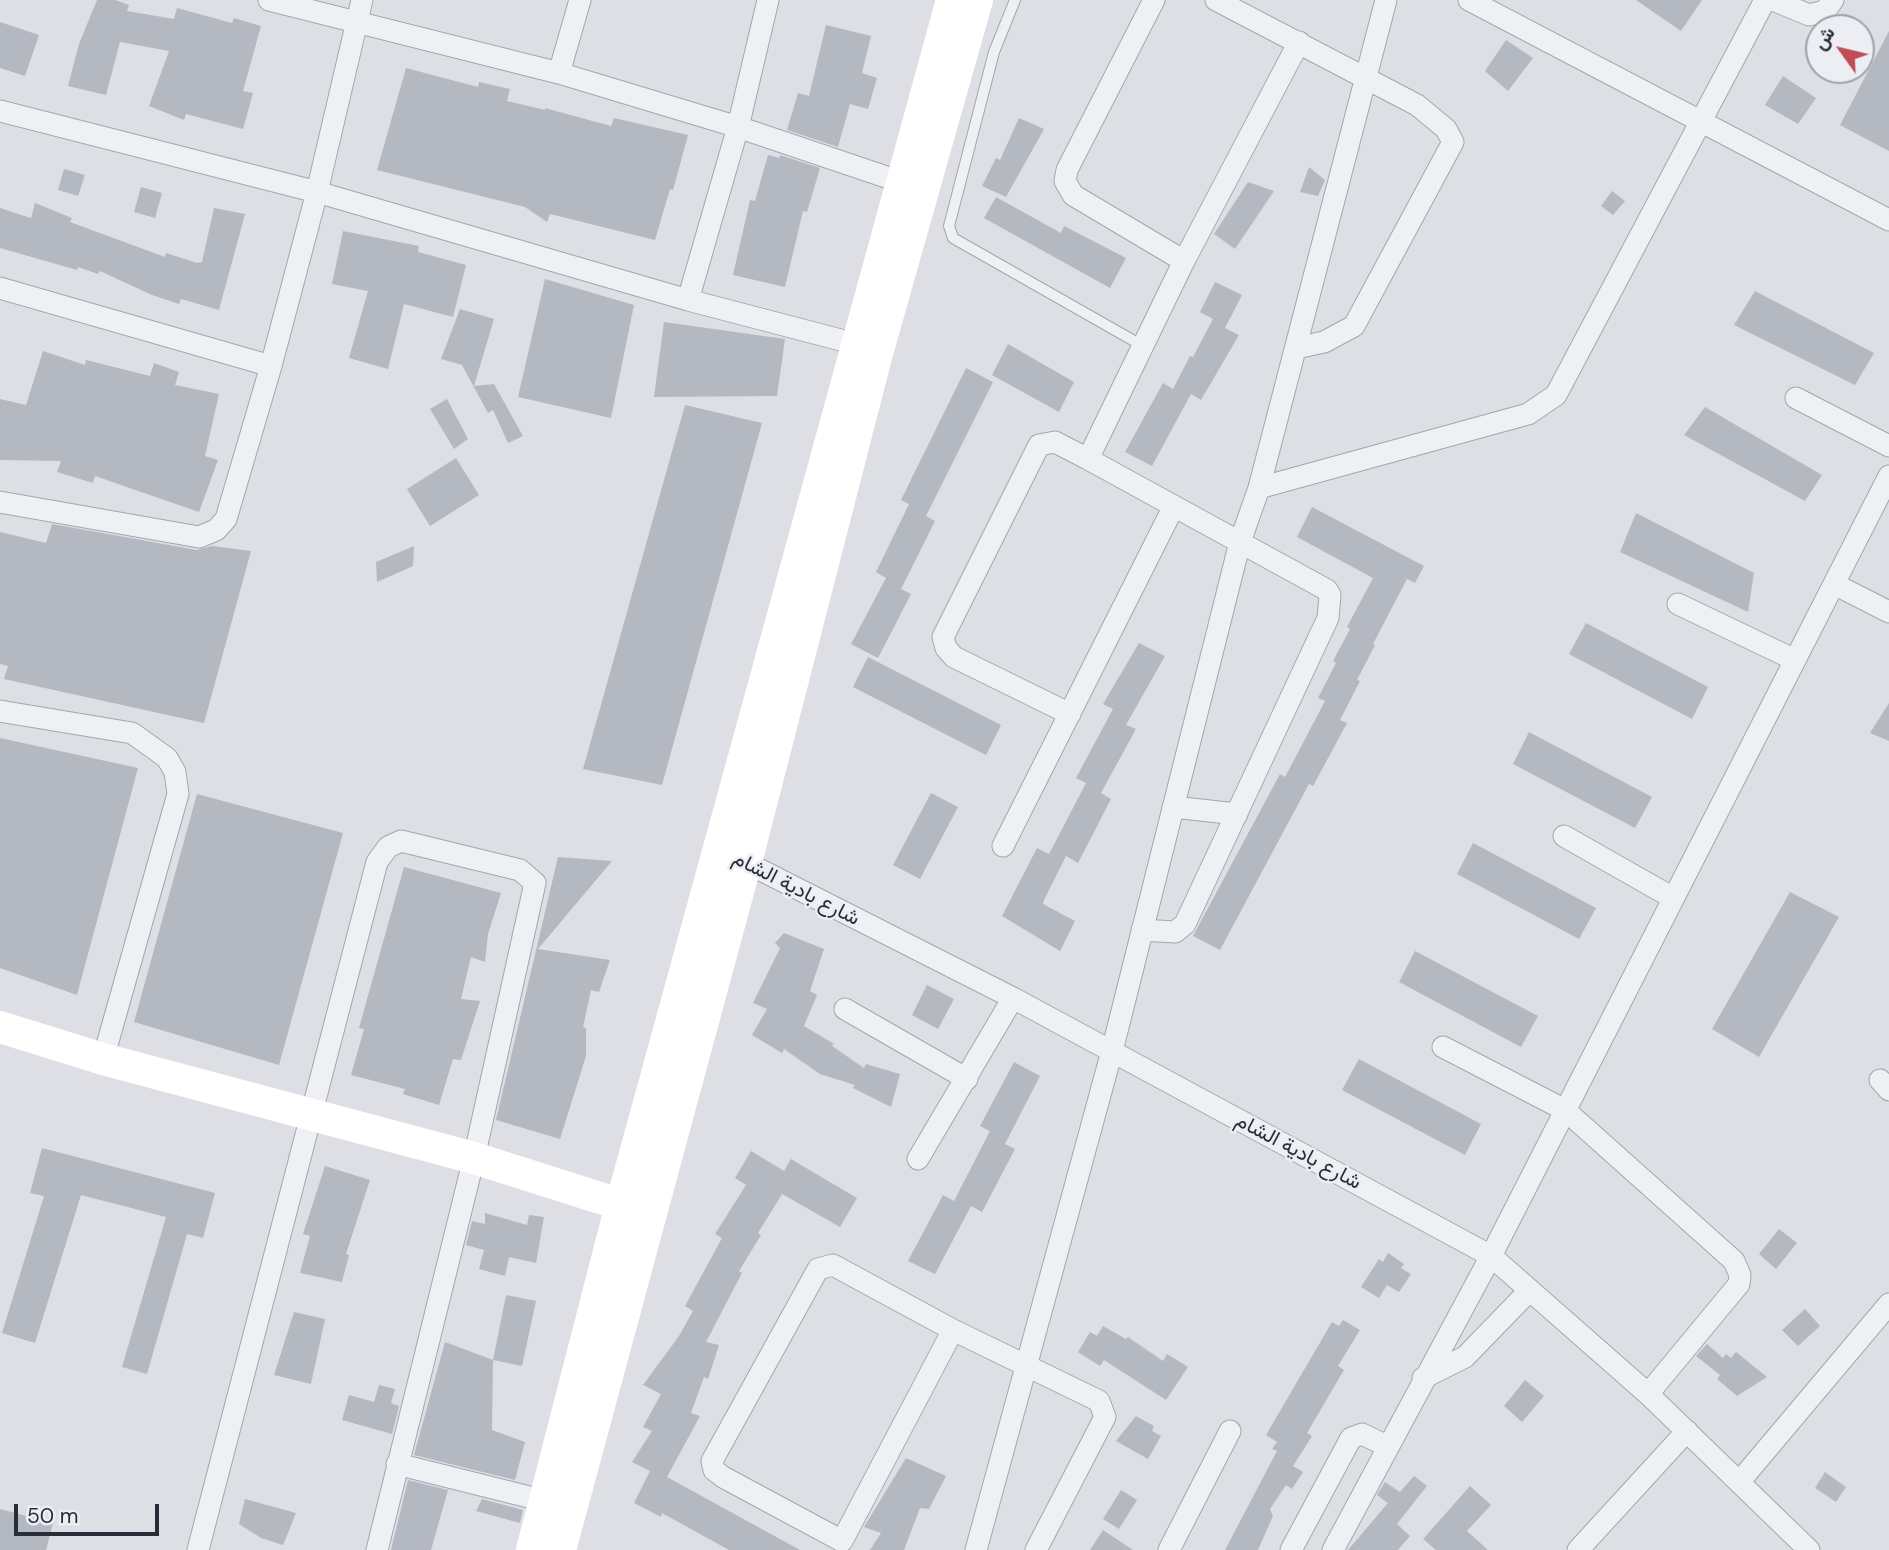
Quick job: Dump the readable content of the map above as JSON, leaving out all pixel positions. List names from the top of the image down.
{
  "streets": {
    "street": ["شارع بادية الشام"]
  },
  "scale_bar": "50 m",
  "north": "top left"
}
